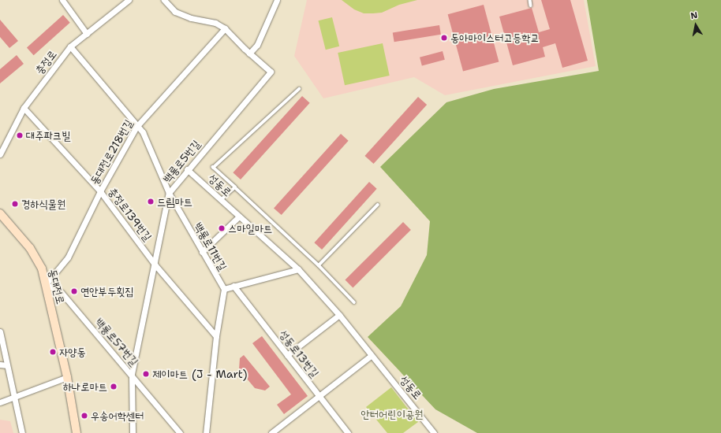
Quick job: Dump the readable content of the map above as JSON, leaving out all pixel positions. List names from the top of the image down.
{
  "streets": {
    "main road": ["동대전로"],
    "street": [
      "충정로",
      "동대전로218번길",
      "백룡로5번길",
      "성동로",
      "충정로139번길",
      "백룡로11번길",
      "백룡로57번길",
      "성동로13번길"
    ]
  },
  "crossings": [
    ["충정로", "충정로139번길"],
    ["충정로", "백룡로11번길"],
    ["동대전로218번길", "백룡로5번길"],
    ["동대전로218번길", "충정로139번길"],
    ["동대전로218번길", "백룡로11번길"],
    ["동대전로218번길", "동대전로"],
    ["동대전로218번길", "백룡로57번길"],
    ["백룡로5번길", "성동로"],
    ["백룡로5번길", "충정로139번길"],
    ["백룡로5번길", "백룡로11번길"],
    ["백룡로5번길", "백룡로57번길"],
    ["동대전로", "백룡로57번길"]
  ],
  "parks": ["안터어린이공원"],
  "places": [
    "동아마이스터고등학교",
    "대주파크빌",
    "드림마트",
    "경하식물원",
    "스마일마트",
    "연안부두횟집",
    "자양동",
    "제이마트 (J - Mart)",
    "하나로마트",
    "우송어학센터"
  ],
  "north": "top"
}
